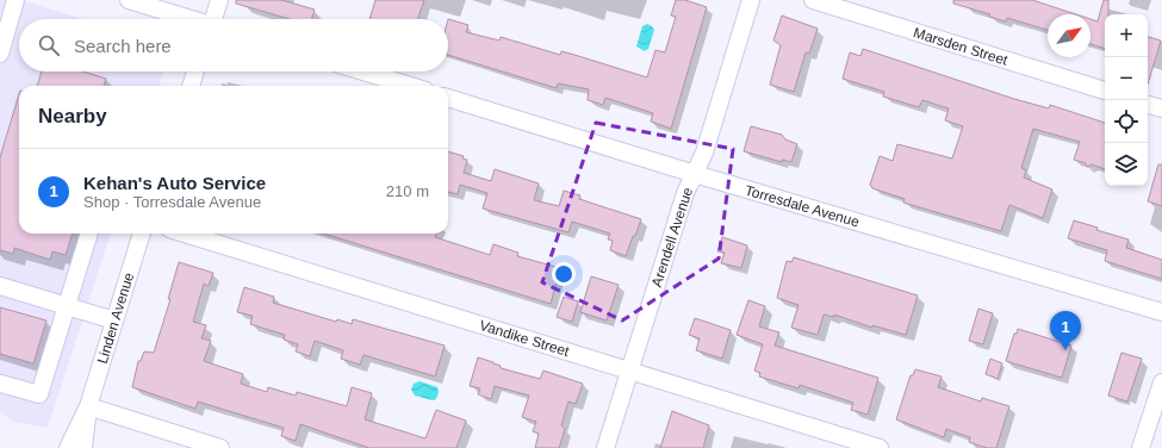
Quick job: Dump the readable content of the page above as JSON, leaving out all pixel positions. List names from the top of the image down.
{
  "streets": {
    "street": [
      "Marsden Street",
      "Torresdale Avenue",
      "Arendell Avenue",
      "Linden Avenue",
      "Vandike Street"
    ]
  },
  "crossings": [
    ["Torresdale Avenue", "Arendell Avenue"],
    ["Arendell Avenue", "Vandike Street"]
  ],
  "north": "top right",
  "page": {
    "map_buttons": ["+", "−"],
    "search": "Search here",
    "heading": "Nearby",
    "list": [
      {
        "mark": "1",
        "name": "Kehan's Auto Service",
        "note": "Shop · Torresdale Avenue",
        "value": "210 m"
      }
    ],
    "pins": "1"
  }
}
